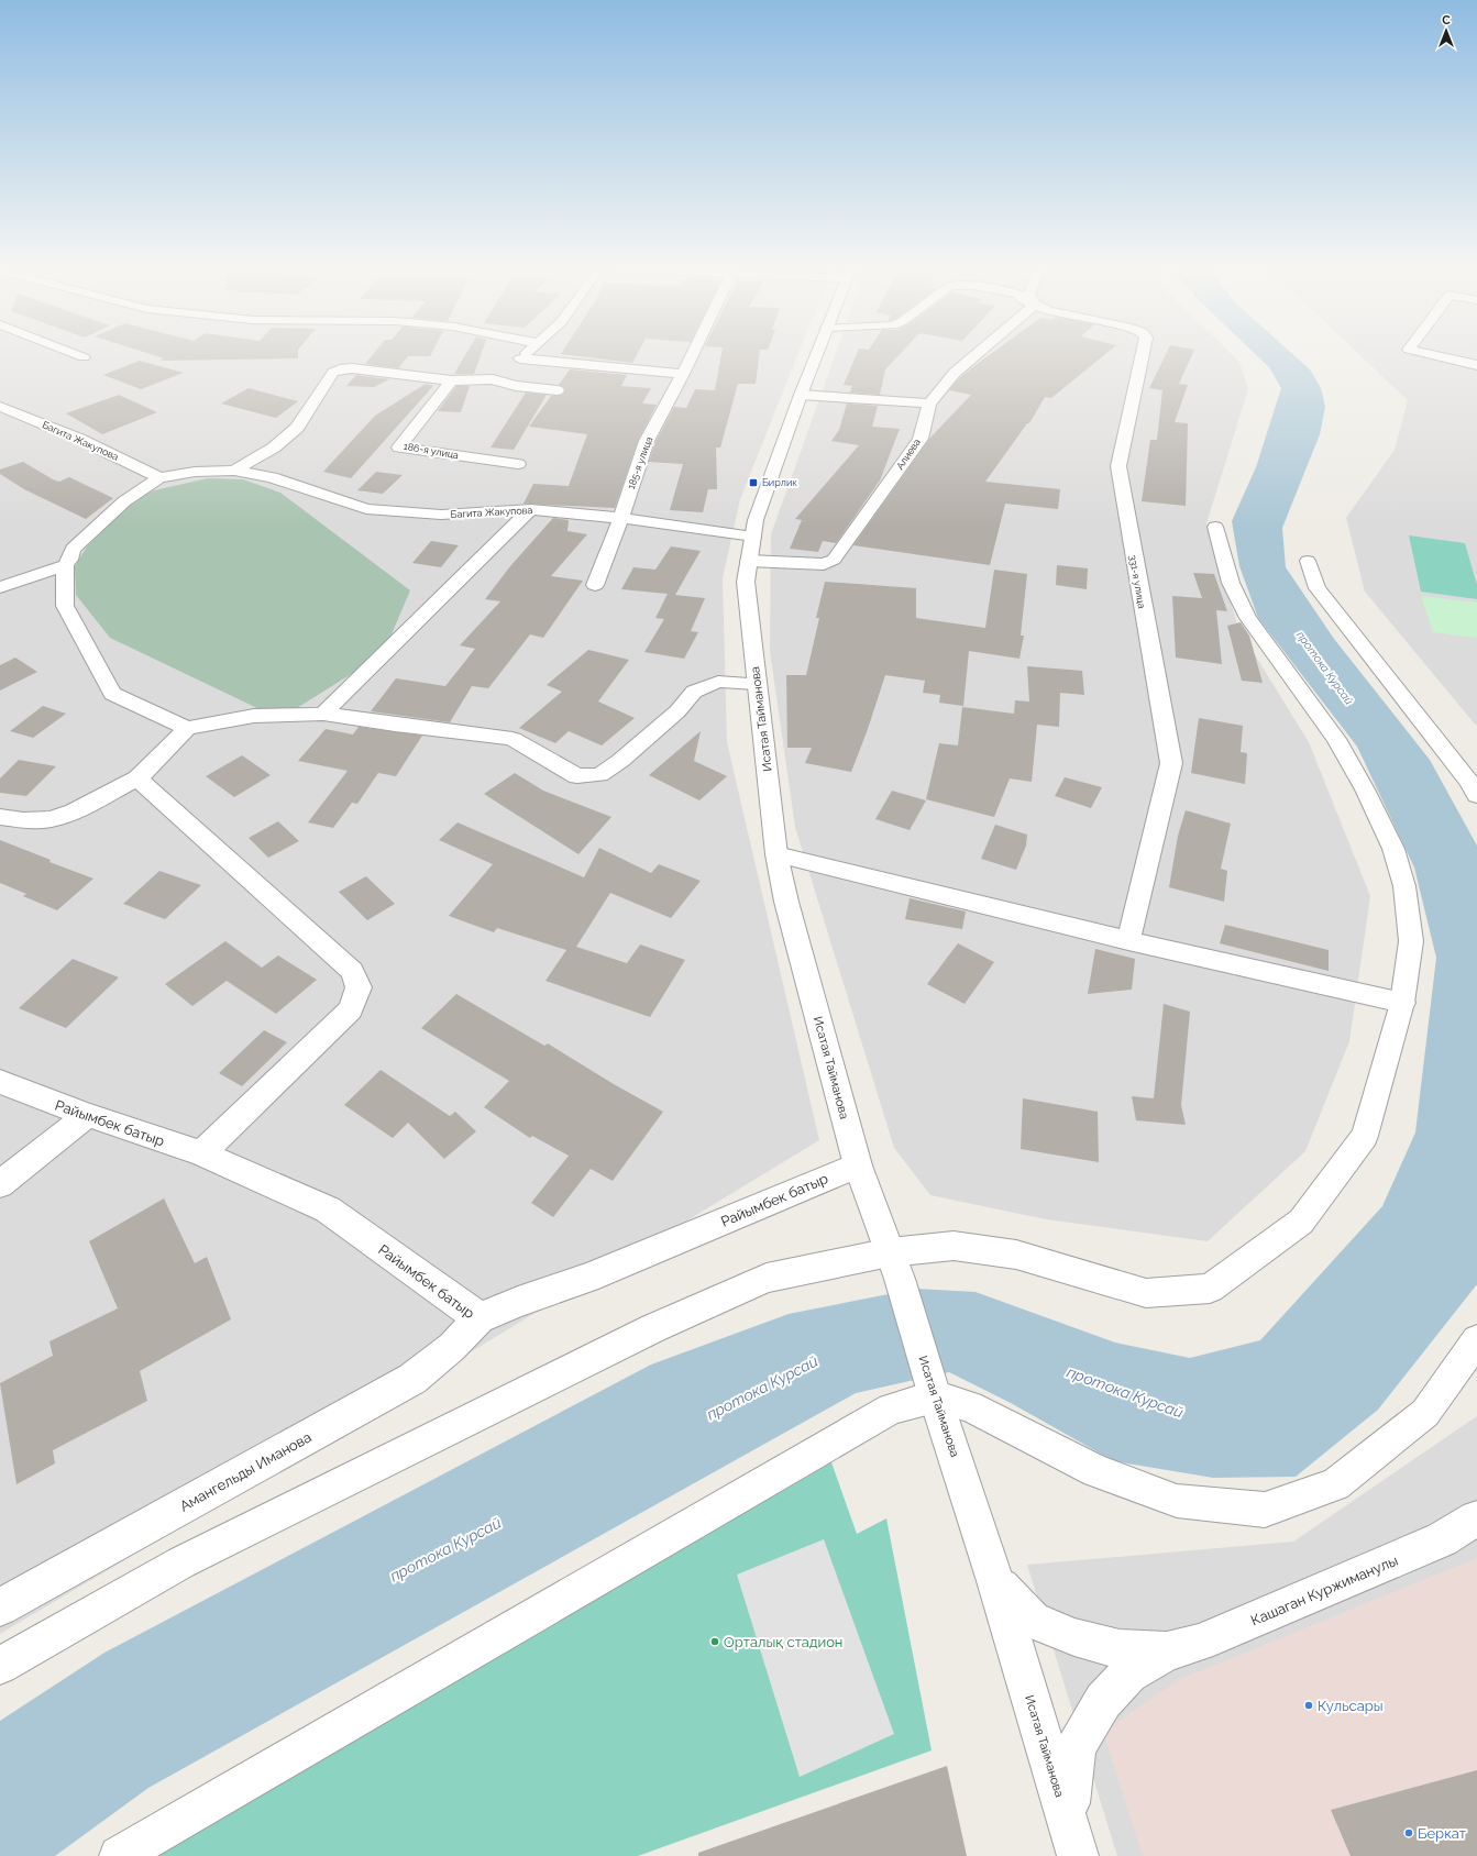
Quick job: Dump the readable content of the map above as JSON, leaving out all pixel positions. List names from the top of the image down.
{
  "streets": {
    "street": [
      "Багита Жакупова",
      "186-я улица",
      "Алиева",
      "185-я улица",
      "331-я улица",
      "Исатая Тайманова",
      "Райымбек батыр",
      "Амангельды Иманова",
      "Кашаган Куржиманулы"
    ]
  },
  "crossings": [
    ["Багита Жакупова", "185-я улица"],
    ["Багита Жакупова", "Исатая Тайманова"],
    ["Алиева", "Исатая Тайманова"],
    ["Исатая Тайманова", "Райымбек батыр"],
    ["Исатая Тайманова", "Кашаган Куржиманулы"],
    ["Райымбек батыр", "Амангельды Иманова"]
  ],
  "water": ["протока Курсай"],
  "places": {
    "transit": ["Бирлик"],
    "other": ["Орталық стадион", "Кульсары", "Беркат"]
  },
  "north": "top"
}
